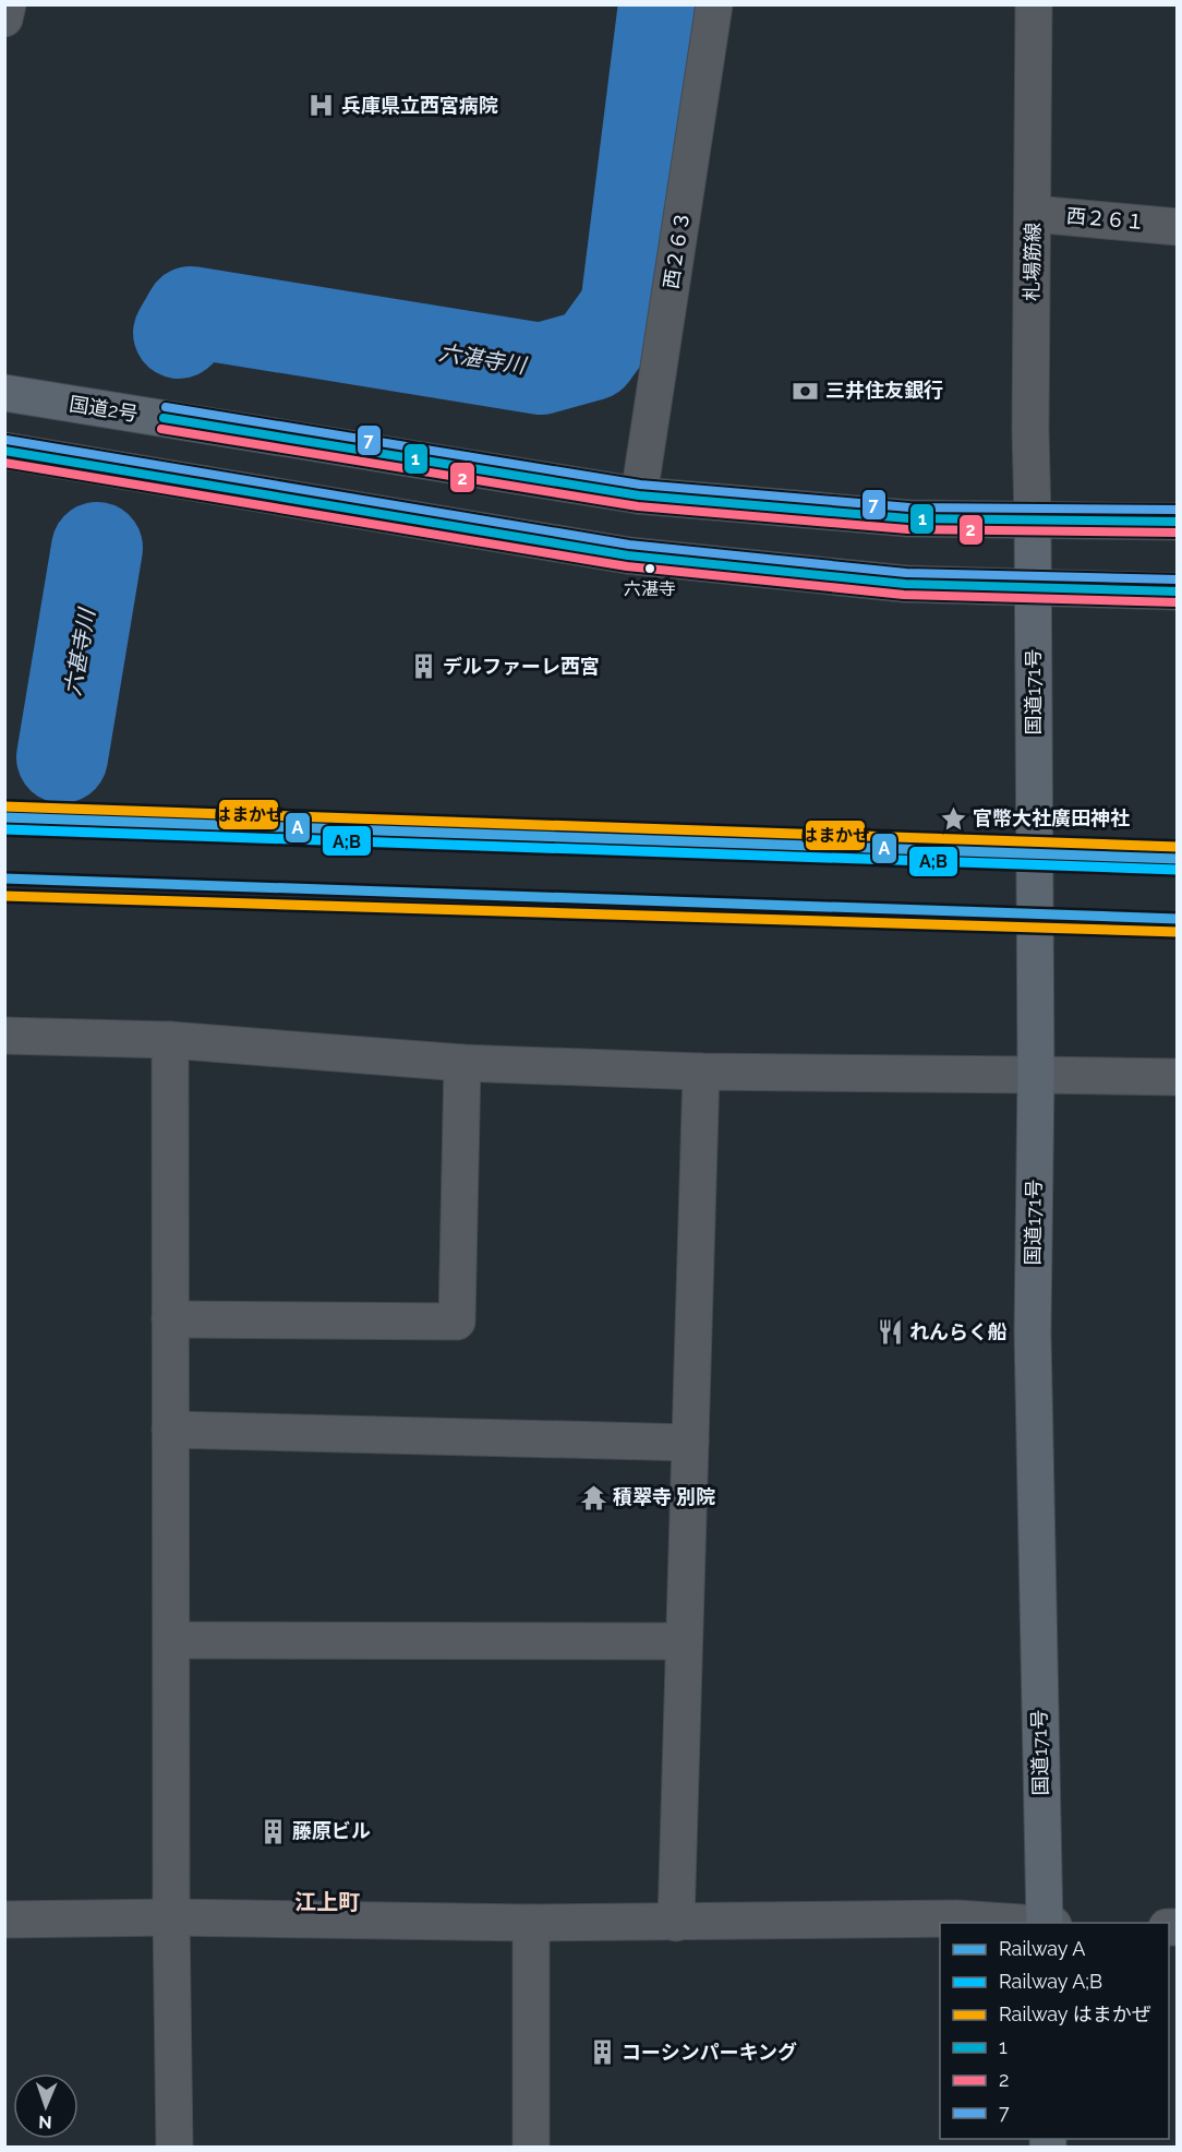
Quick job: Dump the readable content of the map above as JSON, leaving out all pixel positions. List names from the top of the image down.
{
  "streets": {
    "highway": ["国道2号", "国道171号"],
    "street": ["西２６１", "西２６３", "札場筋線"]
  },
  "crossings": [
    ["西２６１", "札場筋線"],
    ["西２６３", "国道2号"],
    ["札場筋線", "国道2号"],
    ["札場筋線", "国道171号"],
    ["国道2号", "国道171号"]
  ],
  "districts": ["江上町"],
  "water": ["六湛寺川", "六甚寺川"],
  "places": {
    "hospital": ["兵庫県立西宮病院"],
    "bank": ["三井住友銀行"],
    "other": ["六湛寺"],
    "building": ["デルファーレ西宮", "藤原ビル", "コーシンパーキング"],
    "place": ["官幣大社廣田神社"],
    "restaurant": ["れんらく船"],
    "temple": ["積翠寺 別院"]
  },
  "lines": [
    "transit line 7",
    "transit line 1",
    "transit line 2",
    "rail line はまかぜ",
    "rail line A",
    "rail line A;B"
  ],
  "legend": [
    "Railway A",
    "Railway A;B",
    "Railway はまかぜ",
    "1",
    "2",
    "7"
  ],
  "north": "bottom"
}
